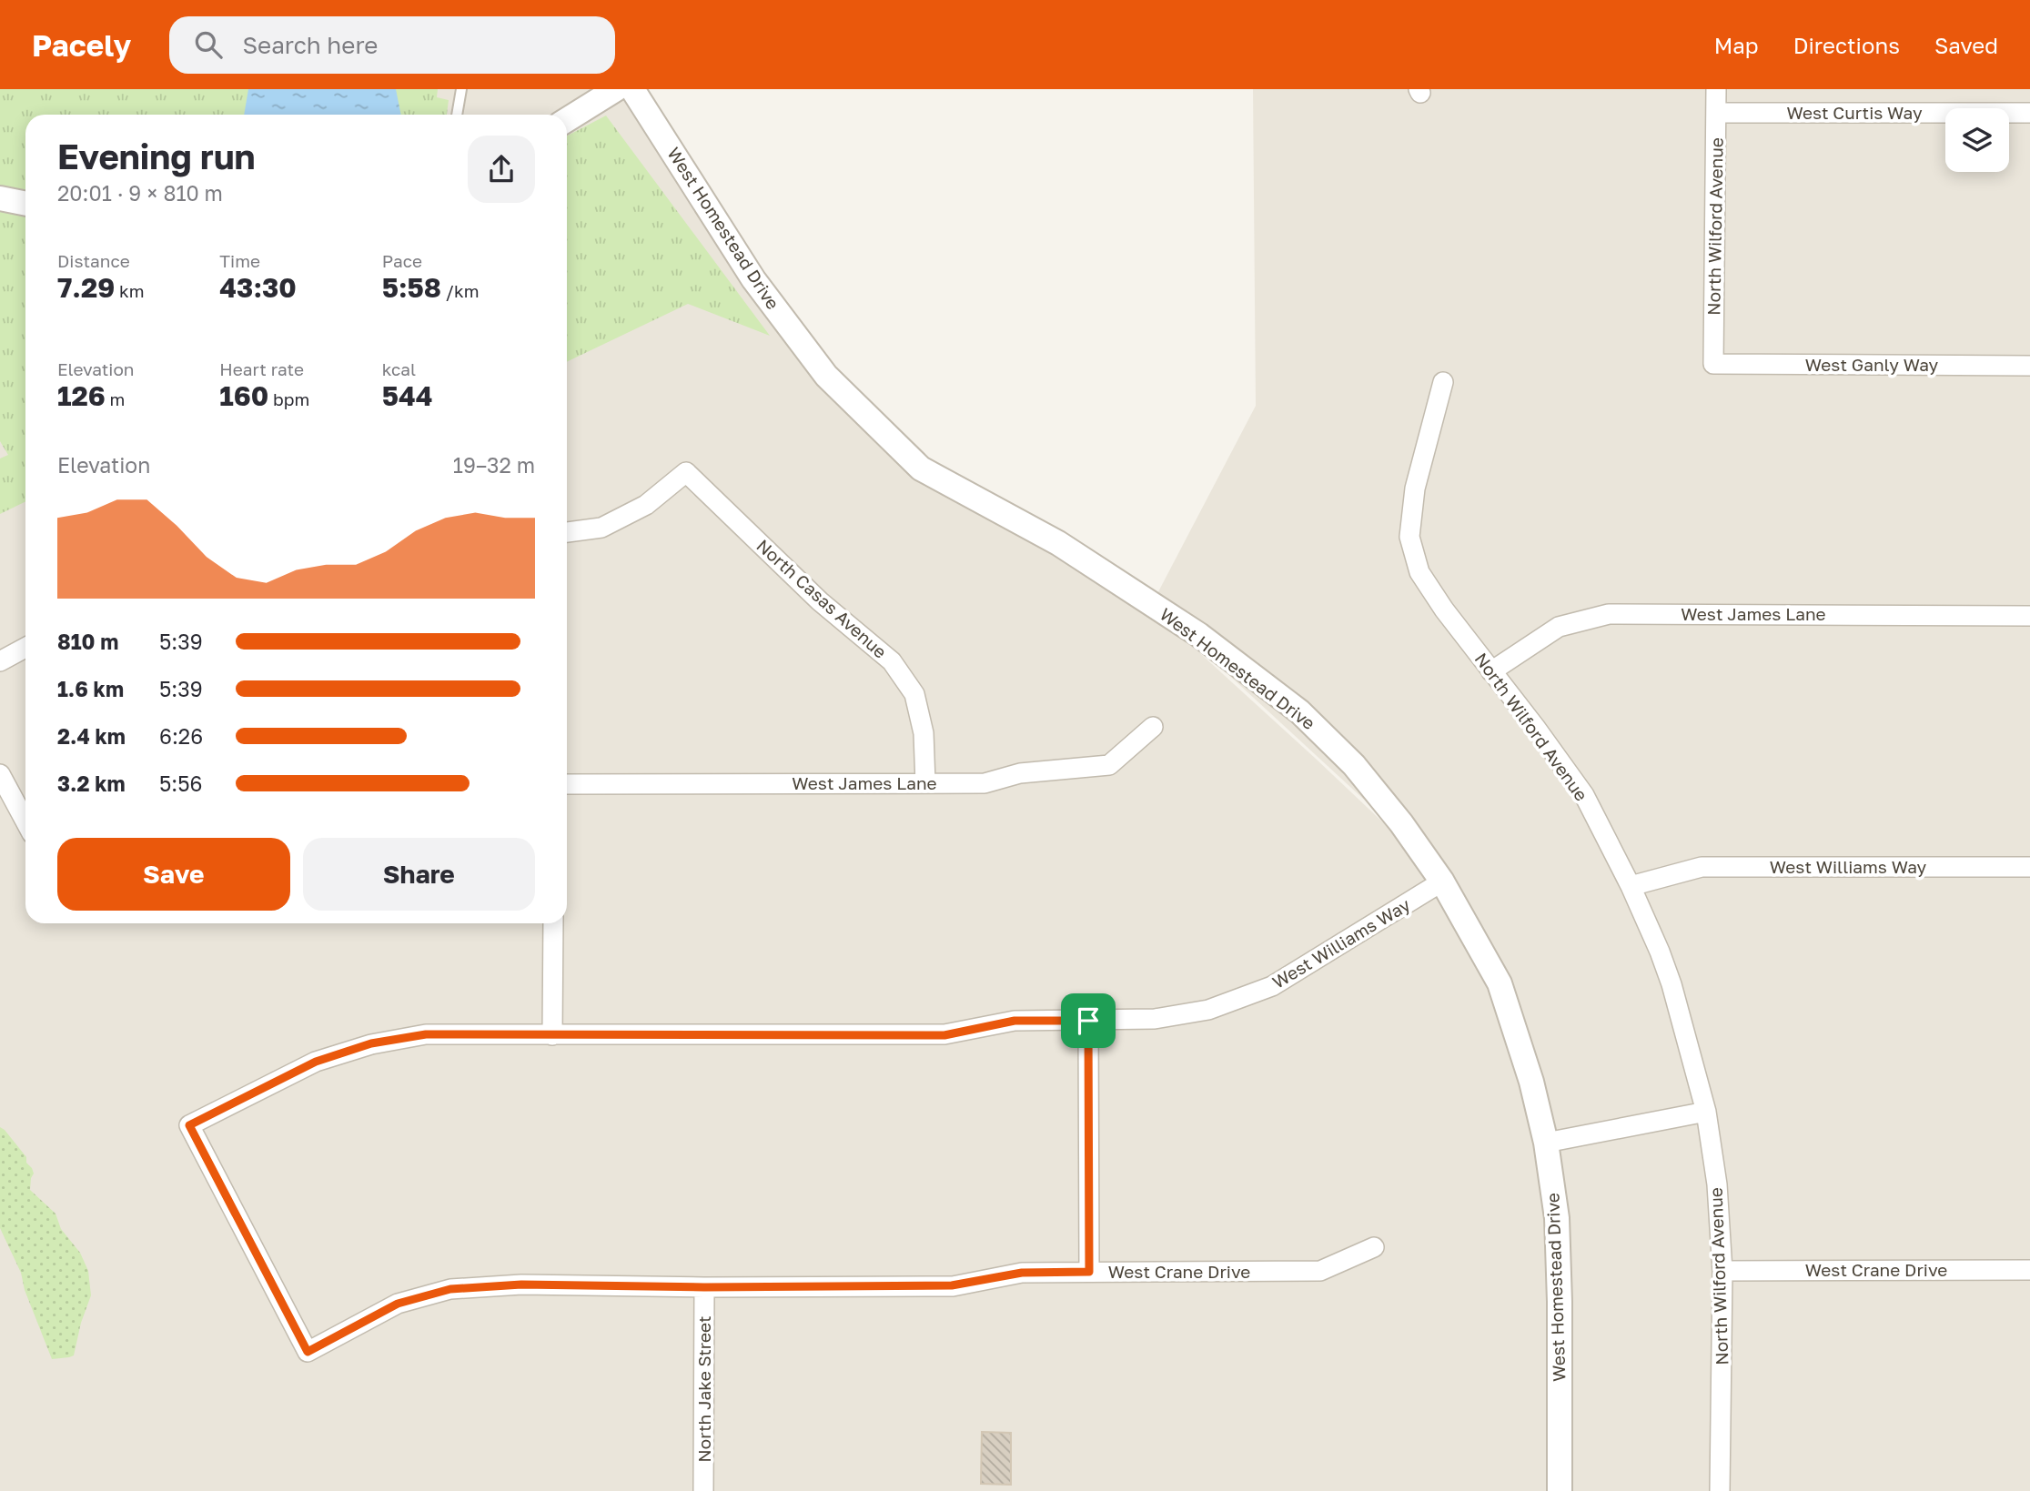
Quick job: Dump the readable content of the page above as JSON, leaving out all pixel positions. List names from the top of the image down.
{
  "streets": {
    "street": [
      "West Curtis Way",
      "North Wilford Avenue",
      "West Homestead Drive",
      "West Ganly Way",
      "North Casas Avenue",
      "West James Lane",
      "West Williams Way",
      "West Crane Drive",
      "North Jake Street"
    ]
  },
  "crossings": [
    ["West Curtis Way", "North Wilford Avenue"],
    ["North Wilford Avenue", "West Ganly Way"],
    ["North Wilford Avenue", "West James Lane"],
    ["North Wilford Avenue", "West Williams Way"],
    ["North Wilford Avenue", "West Crane Drive"],
    ["West Homestead Drive", "West Williams Way"],
    ["North Casas Avenue", "West James Lane"],
    ["West Williams Way", "West Crane Drive"],
    ["West Crane Drive", "North Jake Street"]
  ],
  "page": {
    "header": "Pacely",
    "search": "Search here",
    "nav": ["Map", "Directions", "Saved"],
    "heading": ["Evening run", "20:01 · 9 × 810 m"],
    "stats": [
      ["Distance", "7.29 km"],
      ["Time", "43:30"],
      ["Pace", "5:58 /km"],
      ["Elevation", "126 m"],
      ["Heart rate", "160 bpm"],
      ["kcal", "544"]
    ],
    "chart": ["Elevation", "19–32 m"],
    "list": [
      {
        "name": "810 m",
        "note": "5:39"
      },
      {
        "name": "1.6 km",
        "note": "5:39"
      },
      {
        "name": "2.4 km",
        "note": "6:26"
      },
      {
        "name": "3.2 km",
        "note": "5:56"
      }
    ],
    "buttons": ["Save", "Share"]
  }
}
